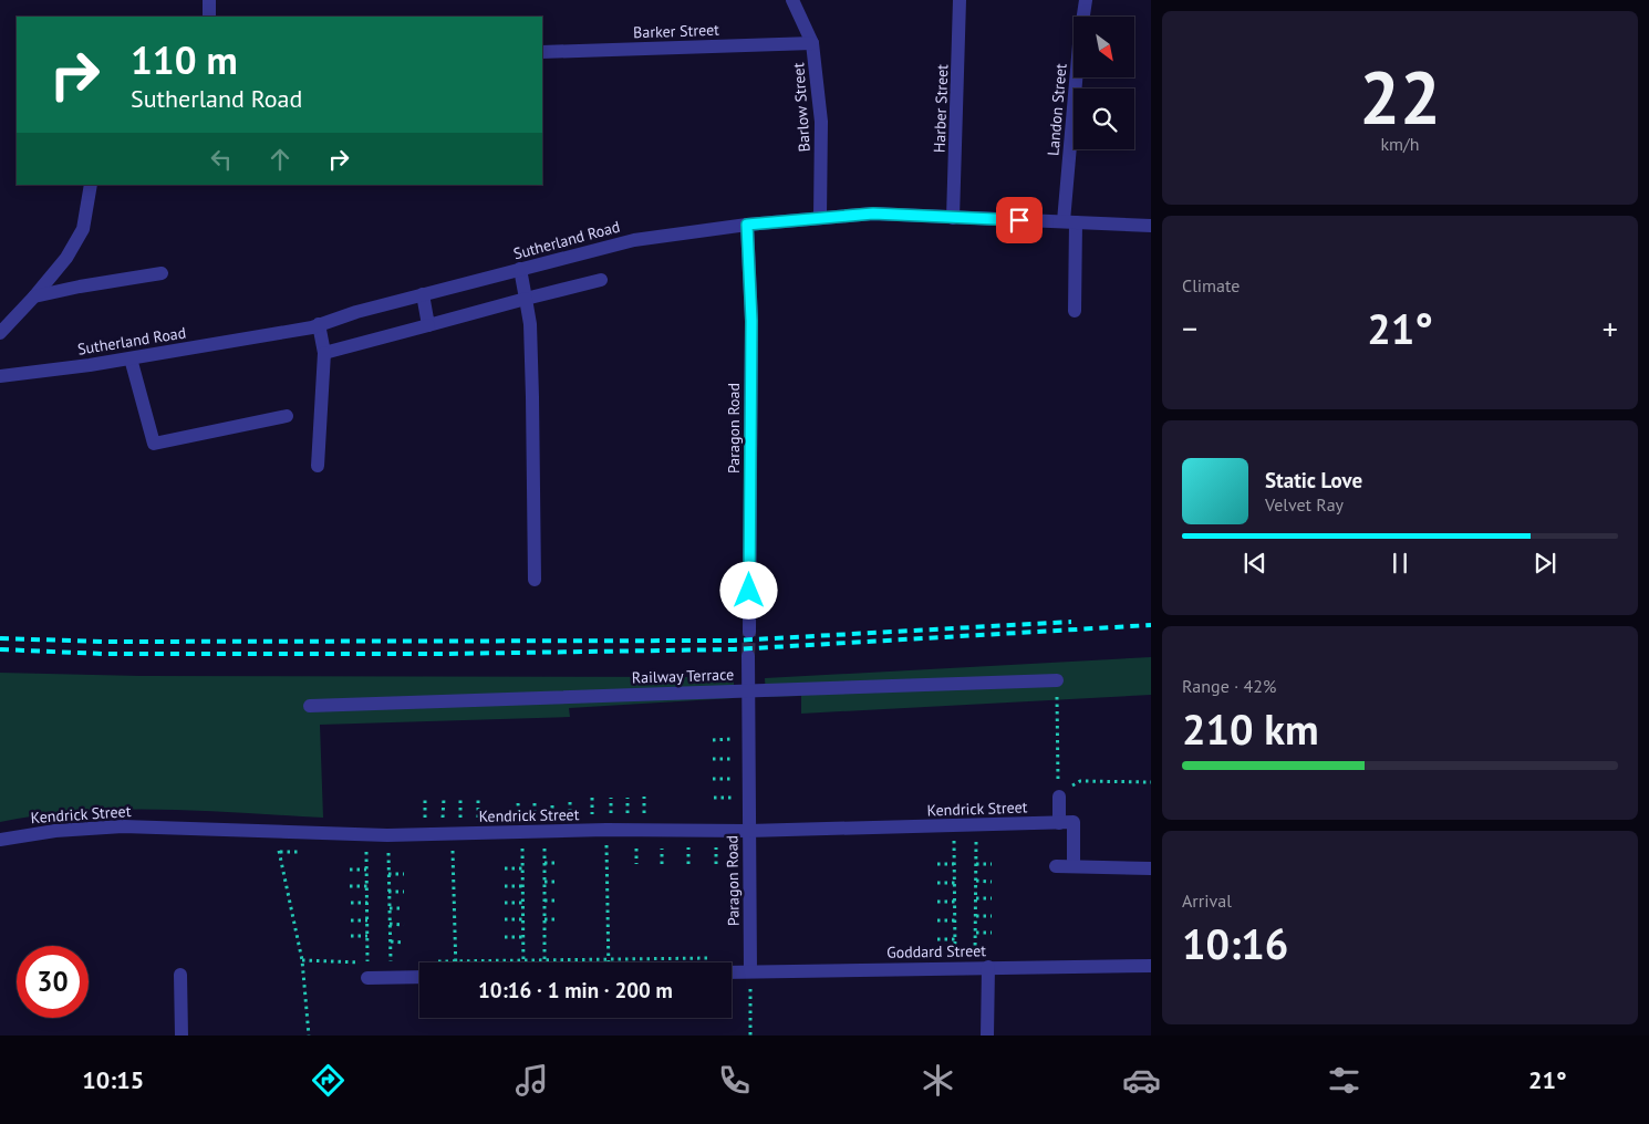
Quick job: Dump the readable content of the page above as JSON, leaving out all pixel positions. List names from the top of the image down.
{
  "streets": {
    "street": [
      "Barker Street",
      "Barlow Street",
      "Harber Street",
      "Landon Street",
      "Sutherland Road",
      "Paragon Road",
      "Railway Terrace",
      "Kendrick Street",
      "Goddard Street"
    ]
  },
  "crossings": [
    ["Barker Street", "Barlow Street"],
    ["Barlow Street", "Sutherland Road"],
    ["Harber Street", "Sutherland Road"],
    ["Landon Street", "Sutherland Road"],
    ["Sutherland Road", "Paragon Road"],
    ["Paragon Road", "Railway Terrace"],
    ["Paragon Road", "Kendrick Street"],
    ["Paragon Road", "Goddard Street"]
  ],
  "north": "bottom right",
  "page": {
    "tile": [
      ["22", "km/h"],
      "Climate",
      ["Range · 42%", "210 km"],
      ["Arrival", "10:16"]
    ],
    "turn": ["110 m", "Sutherland Road"],
    "heat": ["−", "21°", "+"],
    "song": ["Static Love", "Velvet Ray"],
    "limit": "30",
    "trip": "10:16 · 1 min · 200 m",
    "tabs": ["10:15", "21°"]
  }
}
